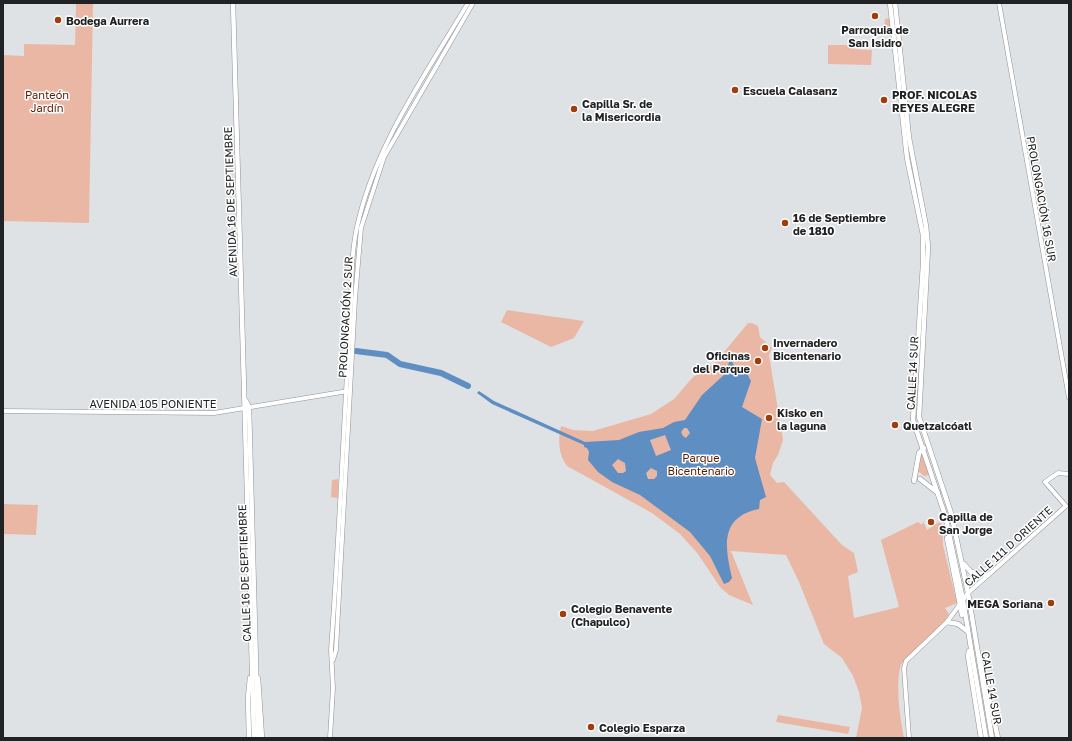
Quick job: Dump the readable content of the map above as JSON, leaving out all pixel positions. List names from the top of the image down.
{
  "streets": {
    "main road": ["AVENIDA 16 DE SEPTIEMBRE", "CALLE 14 SUR", "CALLE 16 DE SEPTIEMBRE"],
    "street": [
      "PROLONGACIÓN 16 SUR",
      "PROLONGACIÓN 2 SUR",
      "AVENIDA 105 PONIENTE",
      "CALLE 111 D ORIENTE"
    ]
  },
  "crossings": [
    ["AVENIDA 16 DE SEPTIEMBRE", "AVENIDA 105 PONIENTE"],
    ["AVENIDA 16 DE SEPTIEMBRE", "CALLE 16 DE SEPTIEMBRE"],
    ["PROLONGACIÓN 2 SUR", "AVENIDA 105 PONIENTE"],
    ["CALLE 14 SUR", "CALLE 111 D ORIENTE"],
    ["AVENIDA 105 PONIENTE", "CALLE 16 DE SEPTIEMBRE"]
  ],
  "parks": ["Panteón Jardín", "Parque Bicentenario"],
  "places": [
    "Parroquia de San Isidro",
    "Bodega Aurrera",
    "Escuela Calasanz",
    "PROF. NICOLAS REYES ALEGRE",
    "Capilla Sr. de la Misericordia",
    "16 de Septiembre de 1810",
    "Invernadero Bicentenario",
    "Oficinas del Parque",
    "Kisko en la laguna",
    "Quetzalcóatl",
    "Capilla de San Jorge",
    "MEGA Soriana",
    "Colegio Benavente (Chapulco)",
    "Colegio Esparza"
  ]
}
